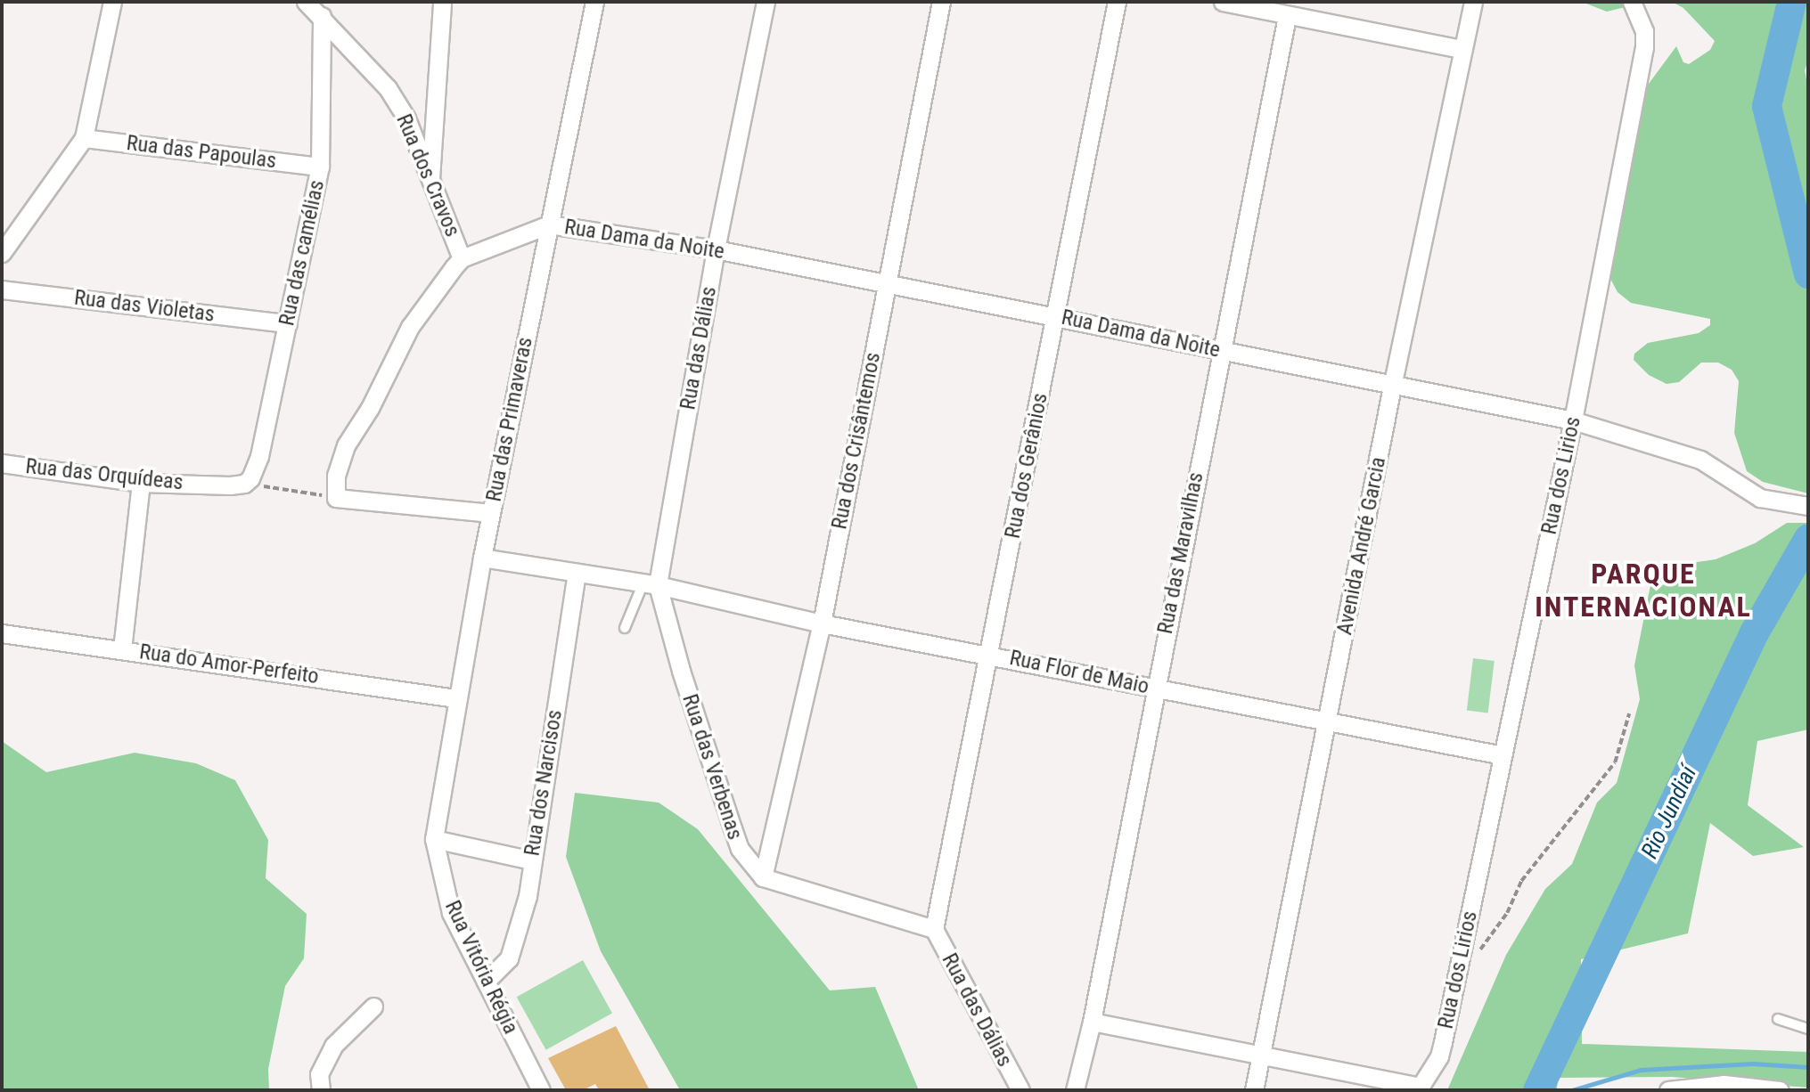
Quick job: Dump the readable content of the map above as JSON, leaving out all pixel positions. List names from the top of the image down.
{
  "streets": {
    "street": [
      "Rua das Papoulas",
      "Rua dos Cravos",
      "Rua Dama da Noite",
      "Rua das camélias",
      "Rua das Violetas",
      "Rua das Dálias",
      "Rua das Primaveras",
      "Rua dos Crisântemos",
      "Rua dos Gerânios",
      "Rua das Orquídeas",
      "Rua dos Lirios",
      "Avenida André Garcia",
      "Rua das Maravilhas",
      "Rua do Amor-Perfeito",
      "Rua Flor de Maio",
      "Rua das Verbenas",
      "Rua dos Narcisos",
      "Rua Vitória Régia"
    ]
  },
  "crossings": [
    ["Rua das Papoulas", "Rua das camélias"],
    ["Rua dos Cravos", "Rua Dama da Noite"],
    ["Rua dos Cravos", "Rua das camélias"],
    ["Rua Dama da Noite", "Rua das Dálias"],
    ["Rua Dama da Noite", "Rua das Primaveras"],
    ["Rua Dama da Noite", "Rua dos Crisântemos"],
    ["Rua Dama da Noite", "Rua dos Gerânios"],
    ["Rua Dama da Noite", "Rua dos Lirios"],
    ["Rua Dama da Noite", "Avenida André Garcia"],
    ["Rua Dama da Noite", "Rua das Maravilhas"],
    ["Rua das camélias", "Rua das Violetas"],
    ["Rua das camélias", "Rua das Orquídeas"],
    ["Rua das Dálias", "Rua dos Gerânios"],
    ["Rua das Dálias", "Rua Flor de Maio"],
    ["Rua das Dálias", "Rua das Verbenas"],
    ["Rua das Primaveras", "Rua do Amor-Perfeito"],
    ["Rua das Primaveras", "Rua Vitória Régia"],
    ["Rua dos Crisântemos", "Rua Flor de Maio"],
    ["Rua dos Crisântemos", "Rua das Verbenas"],
    ["Rua dos Gerânios", "Rua Flor de Maio"],
    ["Rua dos Lirios", "Rua Flor de Maio"],
    ["Avenida André Garcia", "Rua Flor de Maio"],
    ["Rua das Maravilhas", "Rua Flor de Maio"],
    ["Rua Flor de Maio", "Rua das Verbenas"],
    ["Rua dos Narcisos", "Rua Vitória Régia"]
  ],
  "districts": ["PARQUE INTERNACIONAL"],
  "water": ["Rio Jundiaí"]
}
